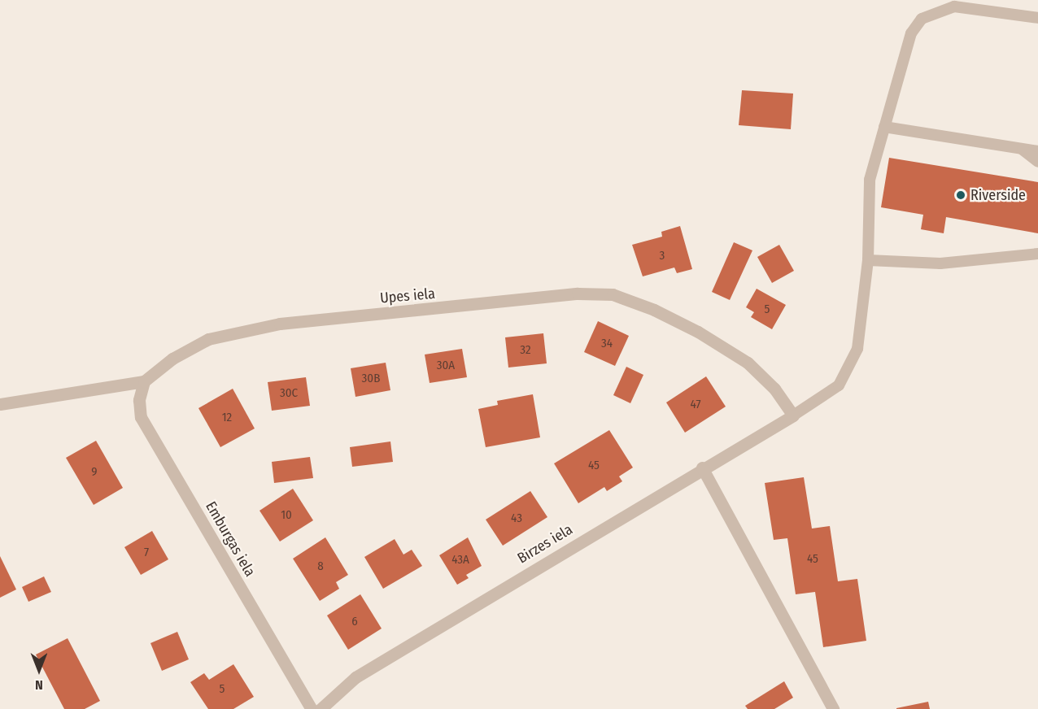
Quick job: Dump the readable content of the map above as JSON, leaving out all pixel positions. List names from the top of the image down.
{
  "streets": {
    "street": ["Upes iela", "Emburgas iela", "Birzes iela"]
  },
  "crossings": [
    ["Upes iela", "Emburgas iela"],
    ["Upes iela", "Birzes iela"]
  ],
  "places": ["Riverside"],
  "house_numbers": [
    "3",
    "5",
    "34",
    "32",
    "30A",
    "30B",
    "30C",
    "47",
    "12",
    "45",
    "9",
    "10",
    "43",
    "7",
    "45",
    "43A",
    "8",
    "6",
    "5"
  ],
  "north": "bottom"
}
